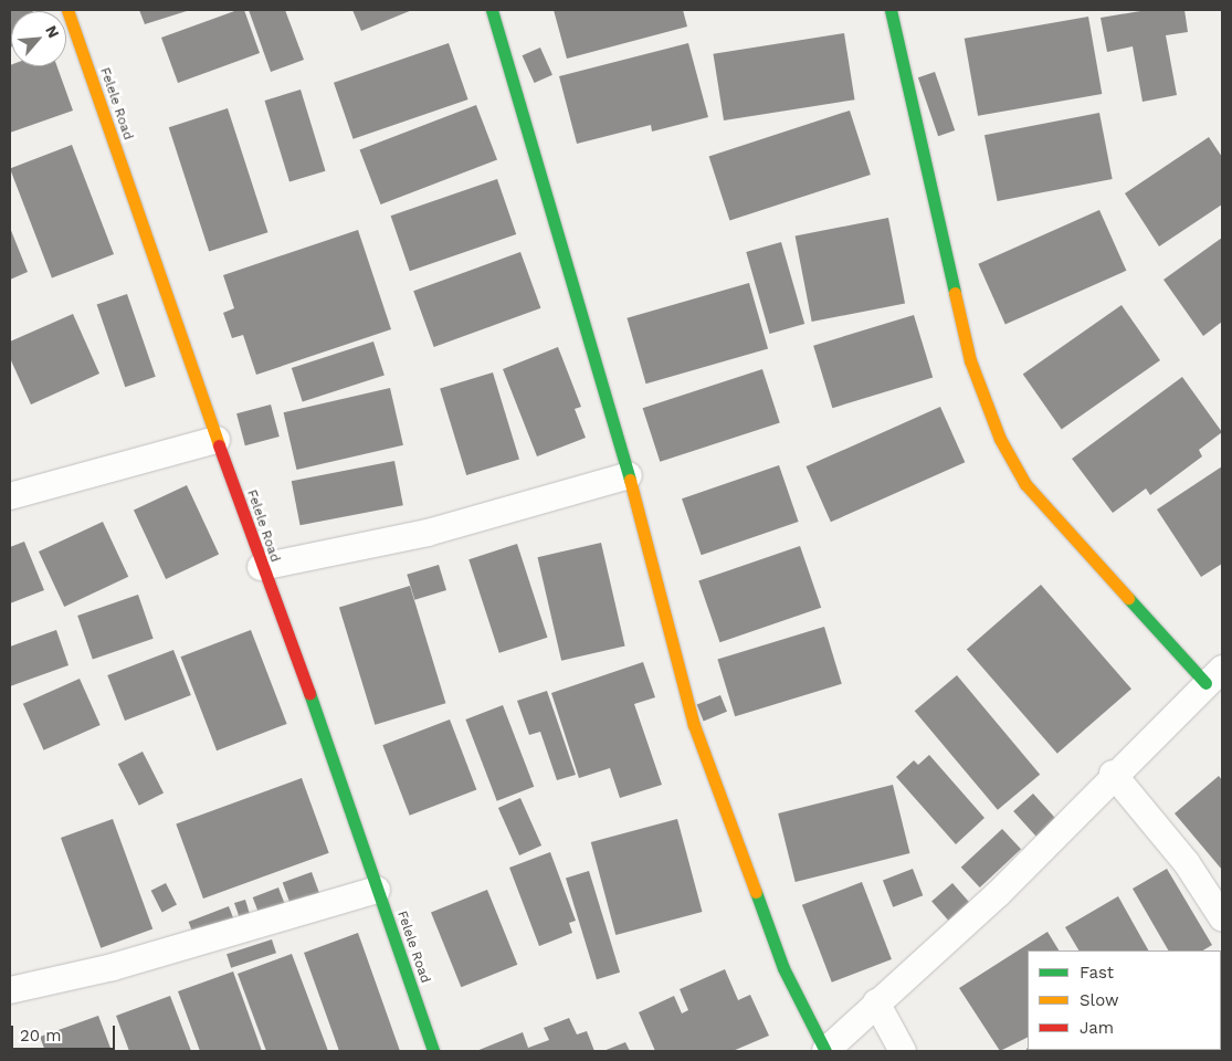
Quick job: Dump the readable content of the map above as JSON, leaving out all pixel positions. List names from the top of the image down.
{
  "streets": {
    "street": ["Felele Road"]
  },
  "legend": ["Fast", "Slow", "Jam"],
  "scale_bar": "20 m",
  "north": "top right"
}
